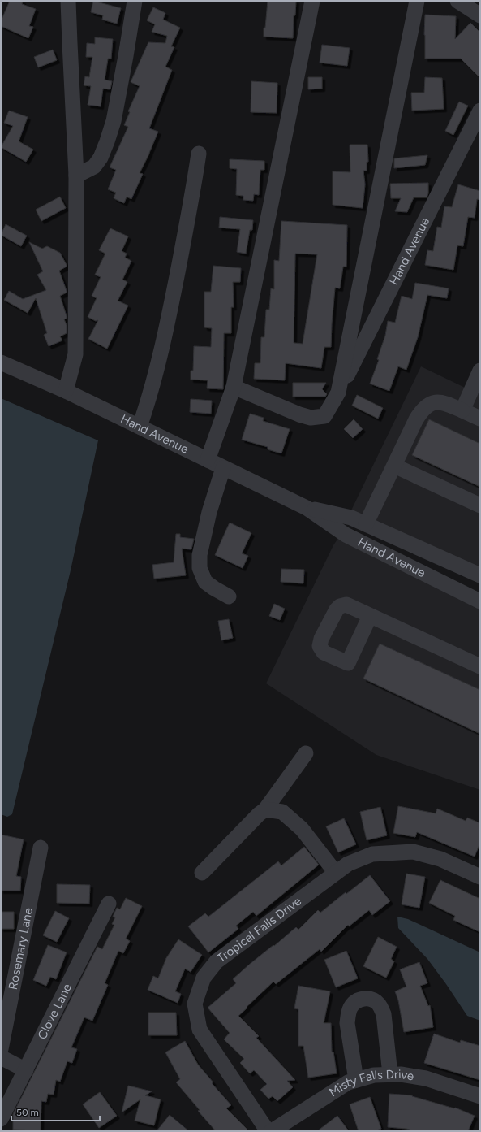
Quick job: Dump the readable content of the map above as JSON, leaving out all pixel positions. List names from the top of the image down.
{
  "streets": {
    "street": [
      "Hand Avenue",
      "Tropical Falls Drive",
      "Rosemary Lane",
      "Clove Lane",
      "Misty Falls Drive"
    ]
  },
  "scale_bar": "50 m"
}
